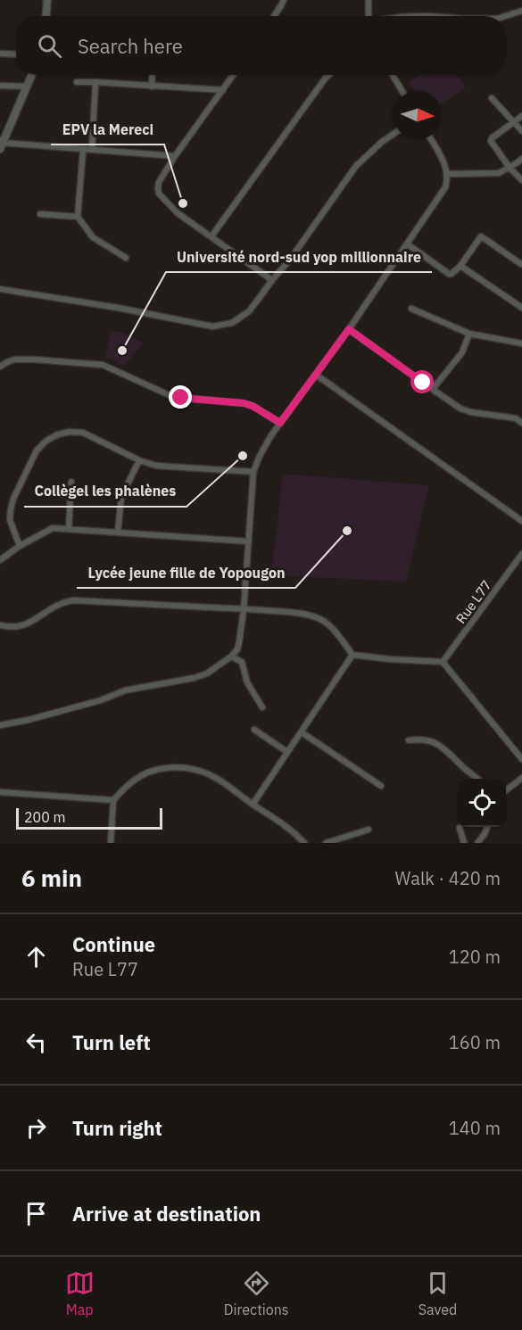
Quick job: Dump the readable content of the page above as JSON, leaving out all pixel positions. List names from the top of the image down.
{
  "streets": {
    "street": ["Rue L77"]
  },
  "places": [
    "EPV la Mereci",
    "Université nord-sud yop millionnaire",
    "Collègel les phalènes",
    "Lycée jeune fille de Yopougon"
  ],
  "scale_bar": "200 m",
  "north": "right",
  "page": {
    "search": "Search here",
    "scale": "200 m",
    "heading": ["6 min", "Walk · 420 m"],
    "list": [
      ["Continue", "Rue L77", "120 m"],
      ["Turn left", "160 m"],
      ["Turn right", "140 m"],
      "Arrive at destination"
    ],
    "nav": ["Map", "Directions", "Saved"]
  }
}
